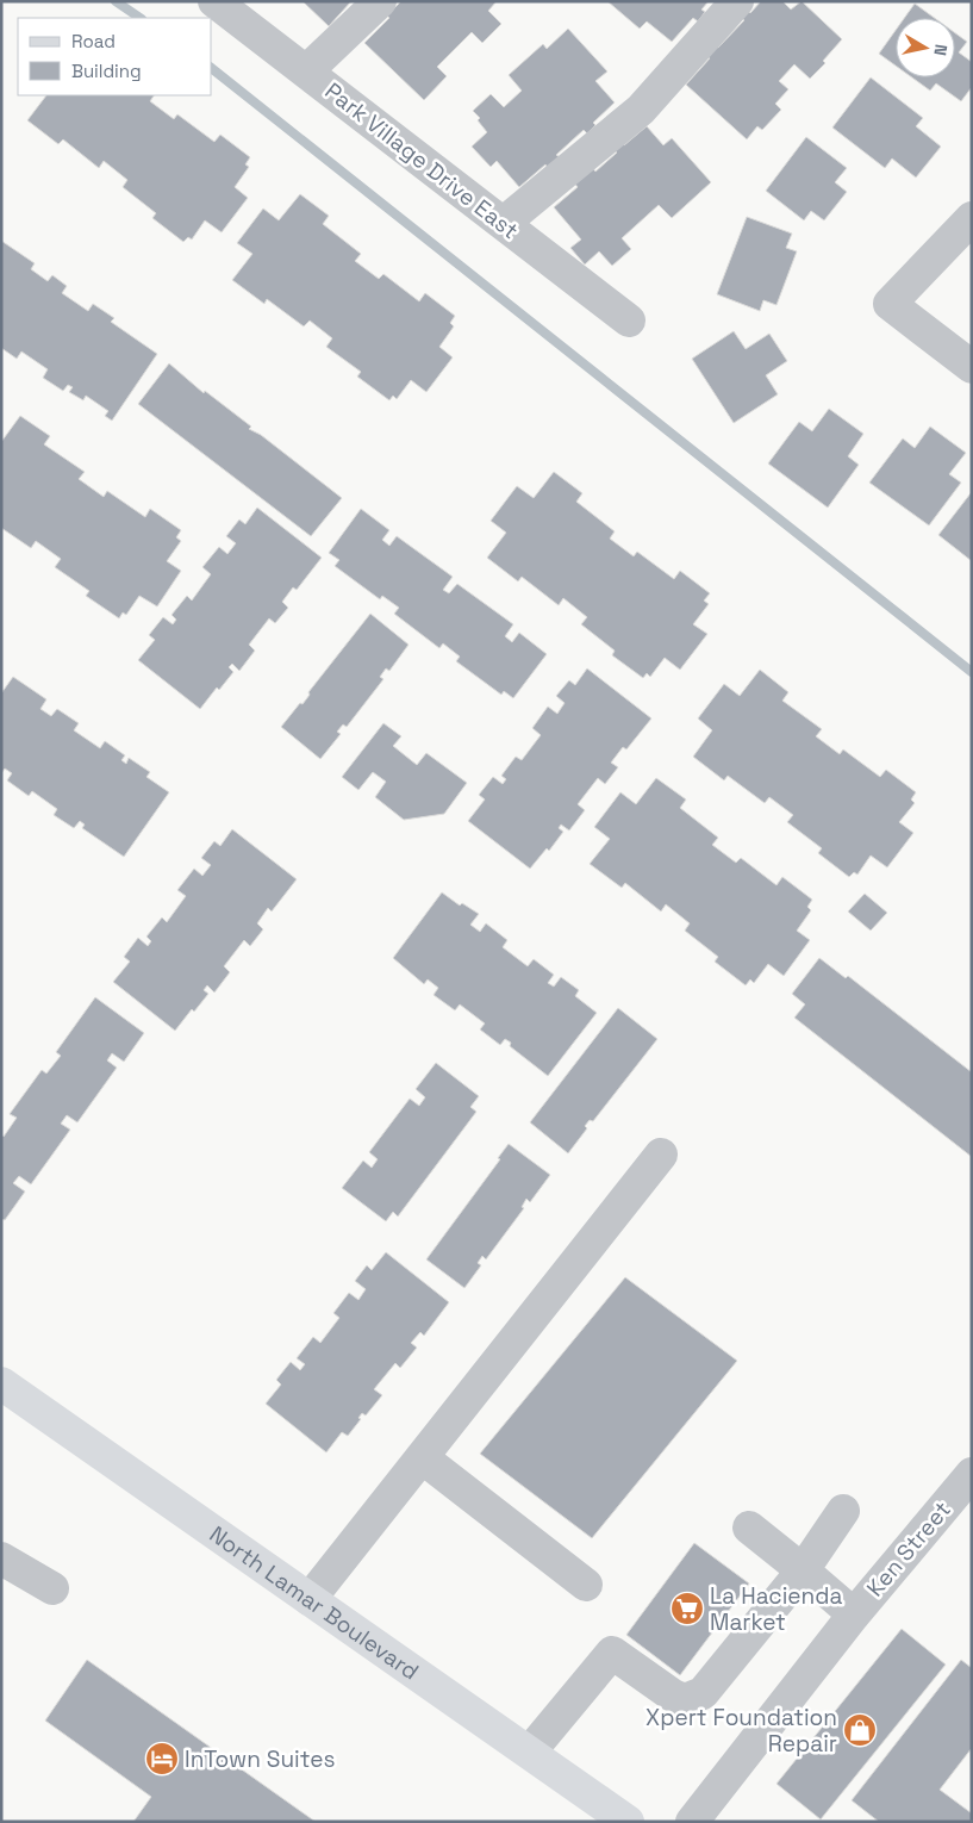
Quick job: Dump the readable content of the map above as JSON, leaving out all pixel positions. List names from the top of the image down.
{
  "streets": {
    "main road": ["North Lamar Boulevard"],
    "street": ["Park Village Drive East", "Ken Street"]
  },
  "places": {
    "supermarket": ["La Hacienda Market"],
    "shop": ["Xpert Foundation Repair"],
    "hotel": ["InTown Suites"]
  },
  "legend": ["Road", "Building"],
  "north": "right"
}
